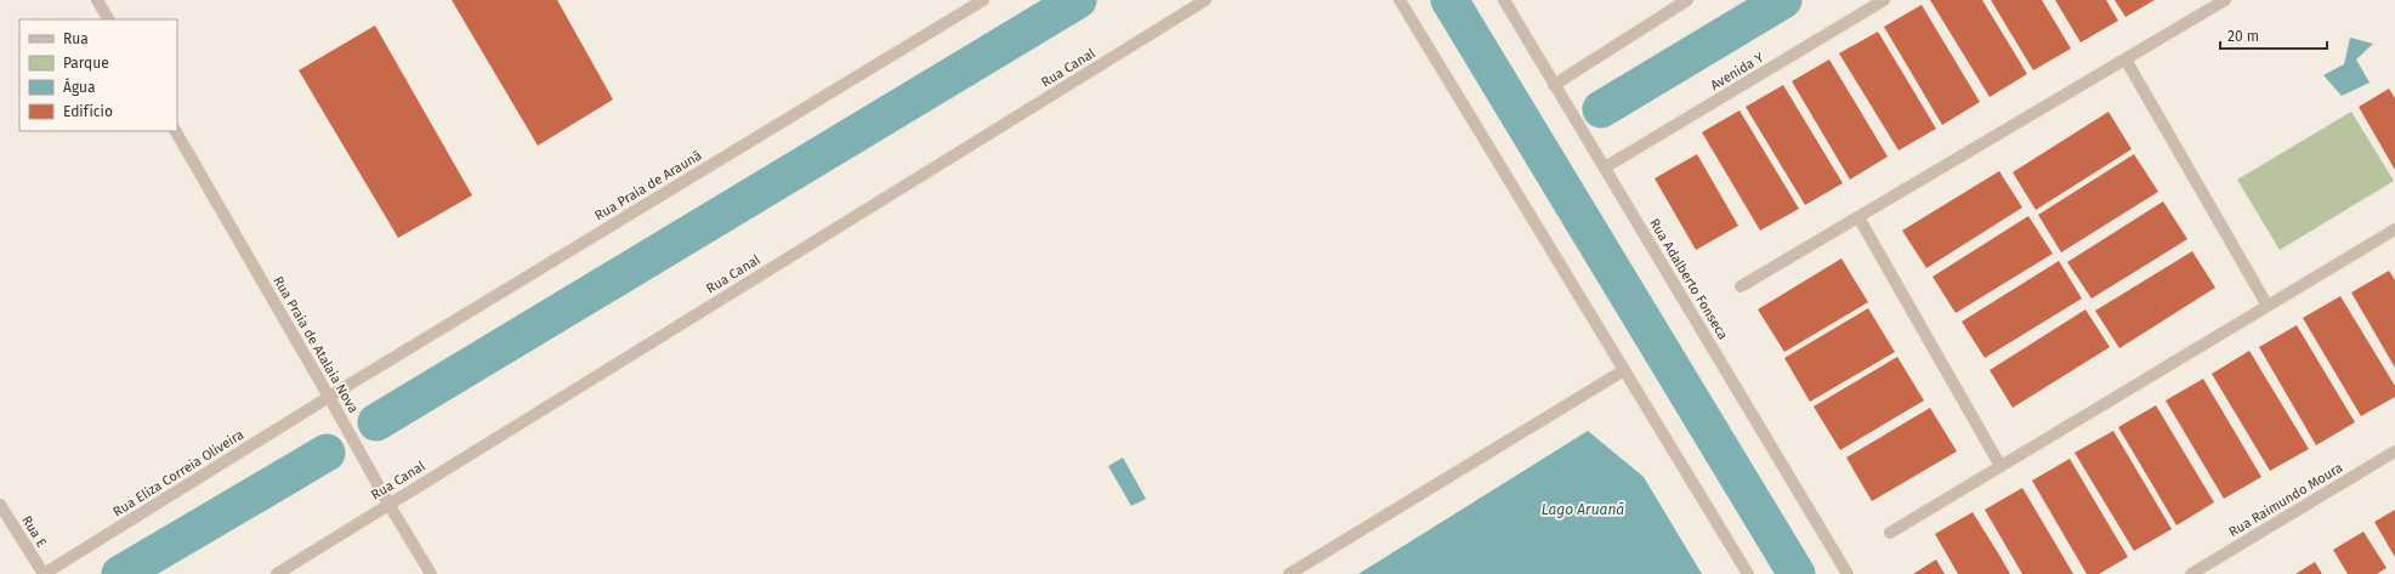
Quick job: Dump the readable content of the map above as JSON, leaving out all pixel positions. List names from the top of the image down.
{
  "streets": {
    "street": [
      "Rua Canal",
      "Avenida Y",
      "Rua Praia de Araunã",
      "Rua Adalberto Fonseca",
      "Rua Praia de Atalaia Nova",
      "Rua Eliza Correia Oliveira",
      "Rua Raimundo Moura",
      "Rua E"
    ]
  },
  "crossings": [
    ["Rua Canal", "Rua Praia de Atalaia Nova"],
    ["Avenida Y", "Rua Adalberto Fonseca"],
    ["Rua Praia de Araunã", "Rua Praia de Atalaia Nova"],
    ["Rua Praia de Araunã", "Rua Eliza Correia Oliveira"],
    ["Rua Praia de Atalaia Nova", "Rua Eliza Correia Oliveira"],
    ["Rua Eliza Correia Oliveira", "Rua E"]
  ],
  "water": ["Lago Aruanã"],
  "legend": [
    "Rua",
    "Parque",
    "Água",
    "Edifício"
  ],
  "scale_bar": "20 m"
}
